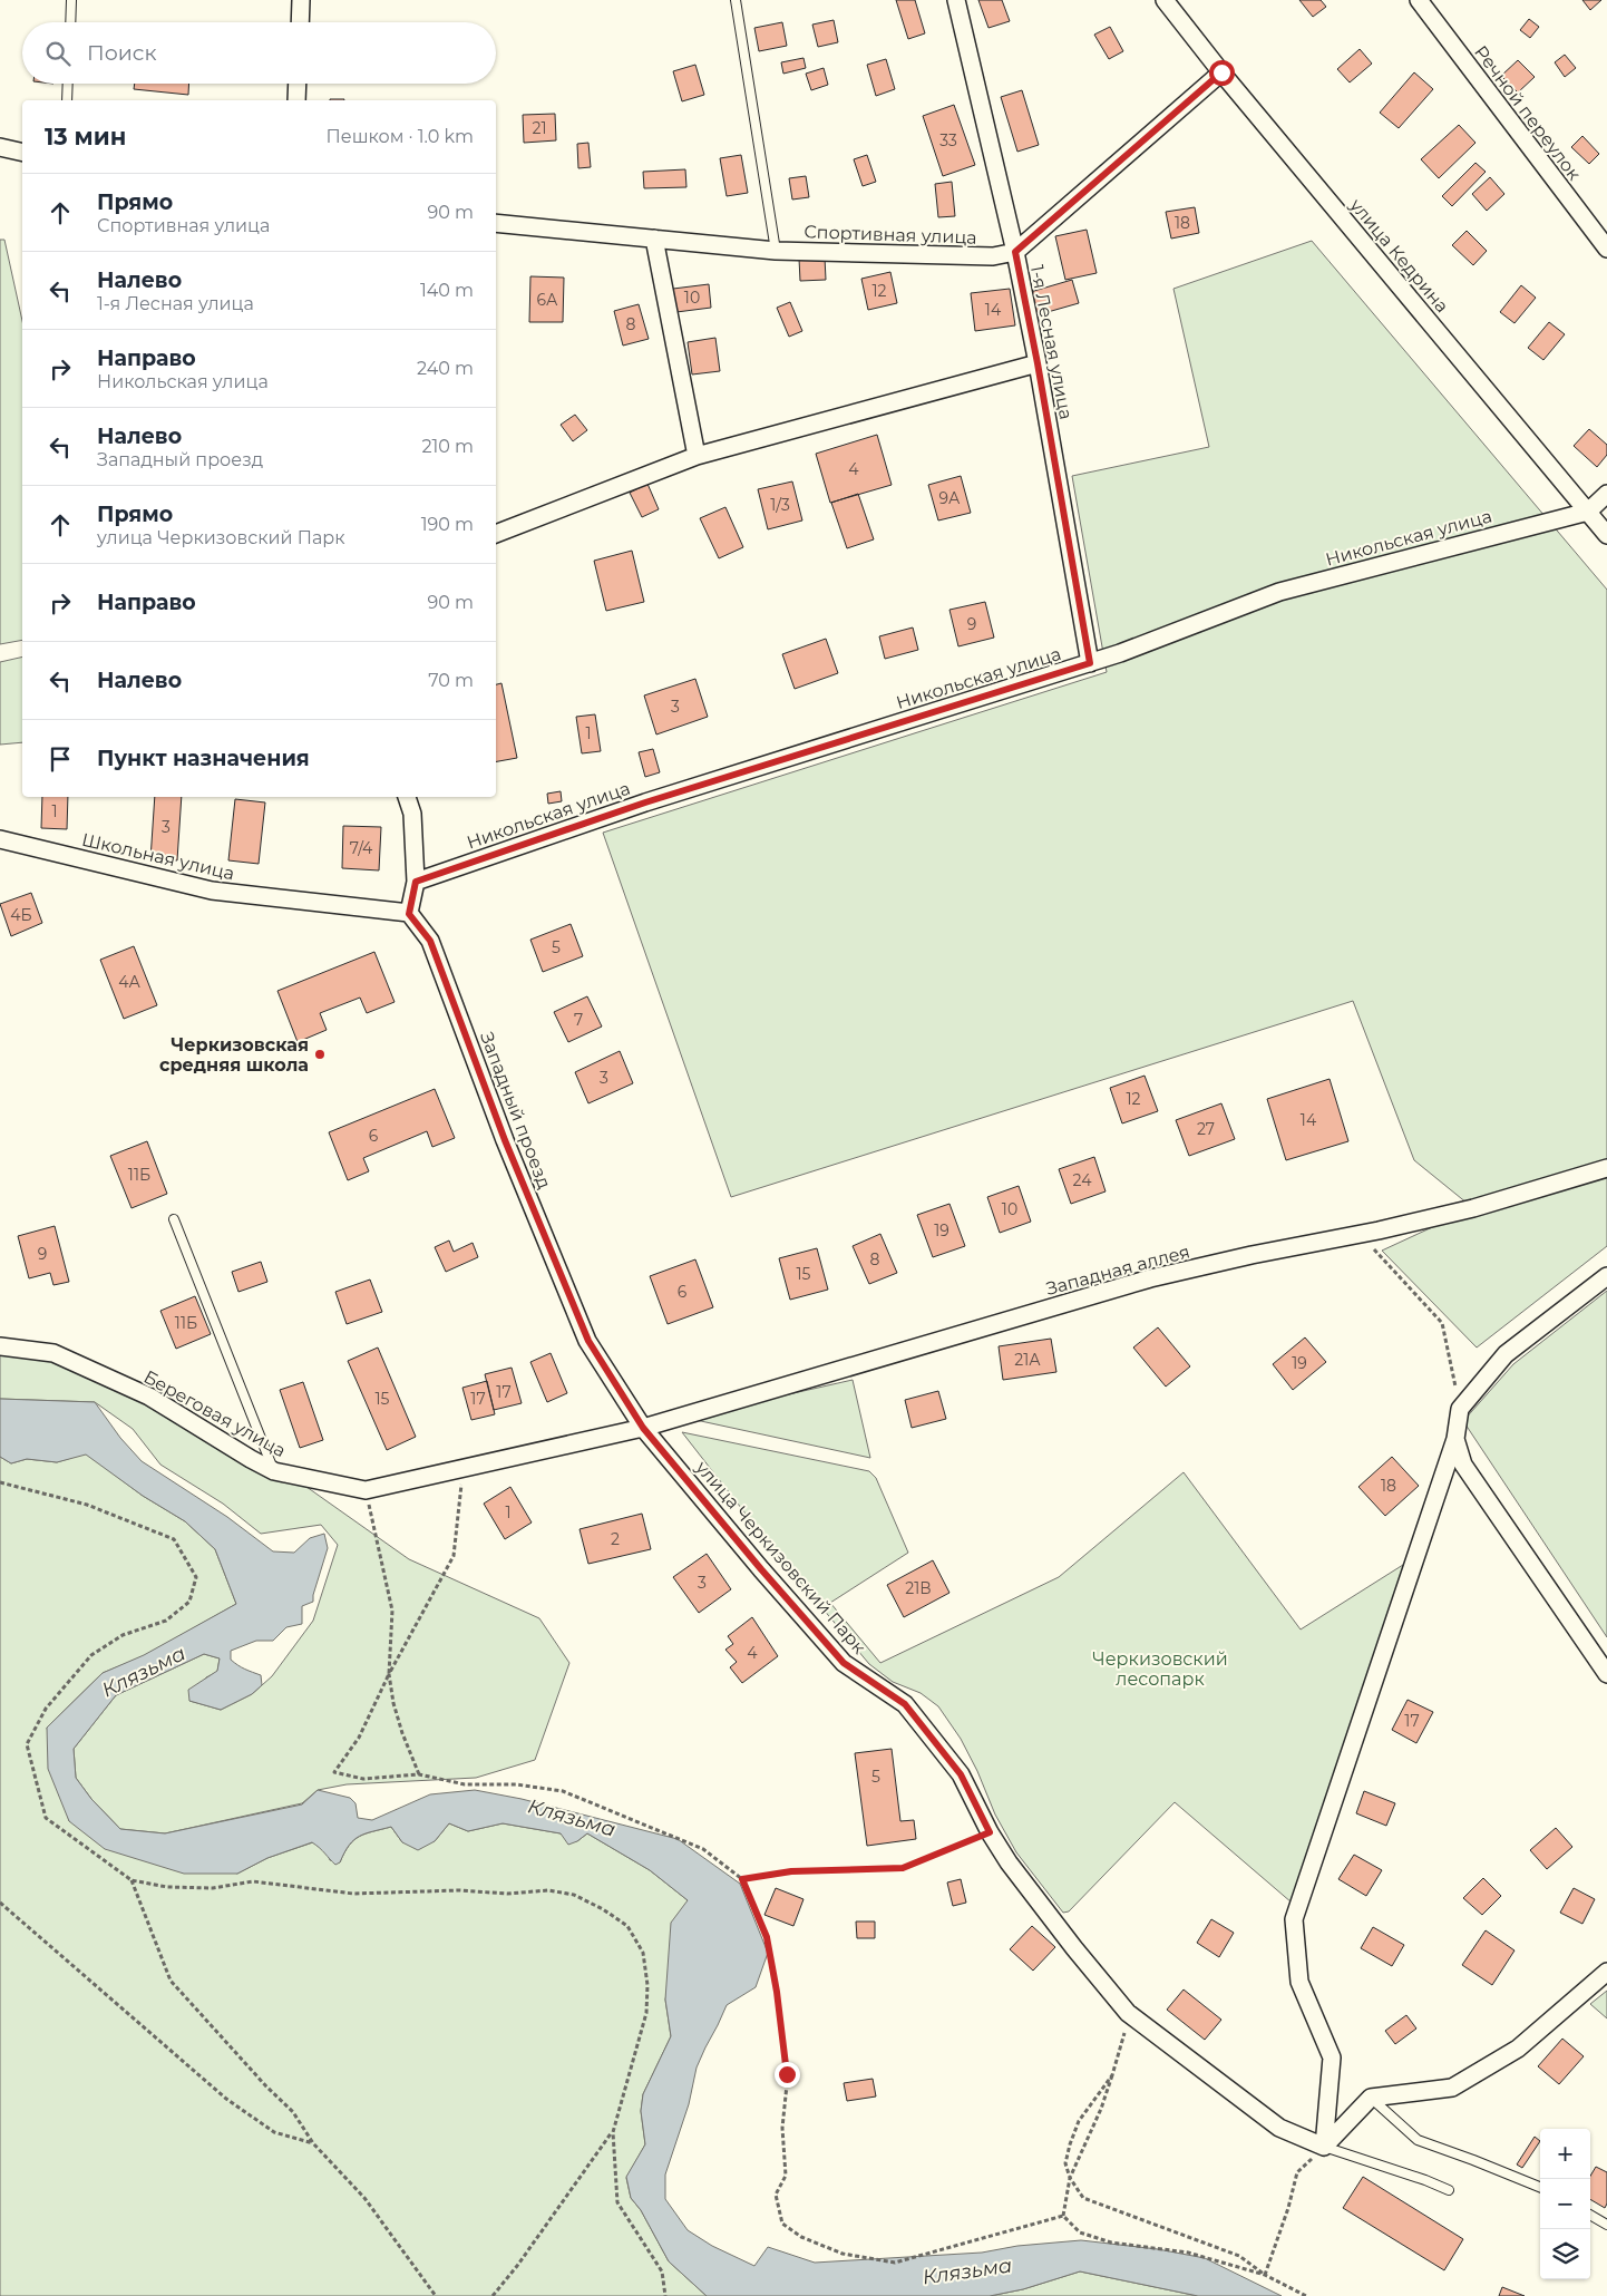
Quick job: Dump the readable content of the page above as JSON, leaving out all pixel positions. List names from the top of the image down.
{
  "streets": {
    "street": [
      "Речной переулок",
      "Спортивная улица",
      "улица Кедрина",
      "1-я Лесная улица",
      "Никольская улица",
      "Школьная улица",
      "Западный проезд",
      "Западная аллея",
      "Береговая улица",
      "улица Черкизовский Парк"
    ]
  },
  "crossings": [
    ["Спортивная улица", "1-я Лесная улица"],
    ["улица Кедрина", "Никольская улица"],
    ["1-я Лесная улица", "Никольская улица"],
    ["Школьная улица", "Западный проезд"],
    ["Западный проезд", "Западная аллея"],
    ["Западный проезд", "Береговая улица"],
    ["Западный проезд", "улица Черкизовский Парк"],
    ["Западная аллея", "Береговая улица"],
    ["Западная аллея", "улица Черкизовский Парк"],
    ["Береговая улица", "улица Черкизовский Парк"]
  ],
  "water": ["Клязьма"],
  "parks": ["Черкизовский лесопарк"],
  "places": ["Черкизовская средняя школа"],
  "house_numbers": [
    "21",
    "33",
    "18",
    "12",
    "10",
    "6А",
    "14",
    "8",
    "4",
    "9А",
    "1/3",
    "9",
    "3",
    "1",
    "1",
    "3",
    "7/4",
    "4Б",
    "5",
    "4А",
    "7",
    "3",
    "12",
    "14",
    "27",
    "6",
    "11Б",
    "24",
    "10",
    "19",
    "9",
    "8",
    "15",
    "6",
    "11Б",
    "21А",
    "19",
    "17",
    "15",
    "17",
    "18",
    "1",
    "2",
    "3",
    "21В",
    "4",
    "17",
    "5"
  ],
  "page": {
    "search": "Поиск",
    "heading": ["13 мин", "Пешком · 1.0 km"],
    "list": [
      ["Прямо", "Спортивная улица", "90 m"],
      ["Налево", "1-я Лесная улица", "140 m"],
      ["Направо", "Никольская улица", "240 m"],
      ["Налево", "Западный проезд", "210 m"],
      ["Прямо", "улица Черкизовский Парк", "190 m"],
      ["Направо", "90 m"],
      ["Налево", "70 m"],
      "Пункт назначения"
    ],
    "map_buttons": ["+", "−"]
  }
}
